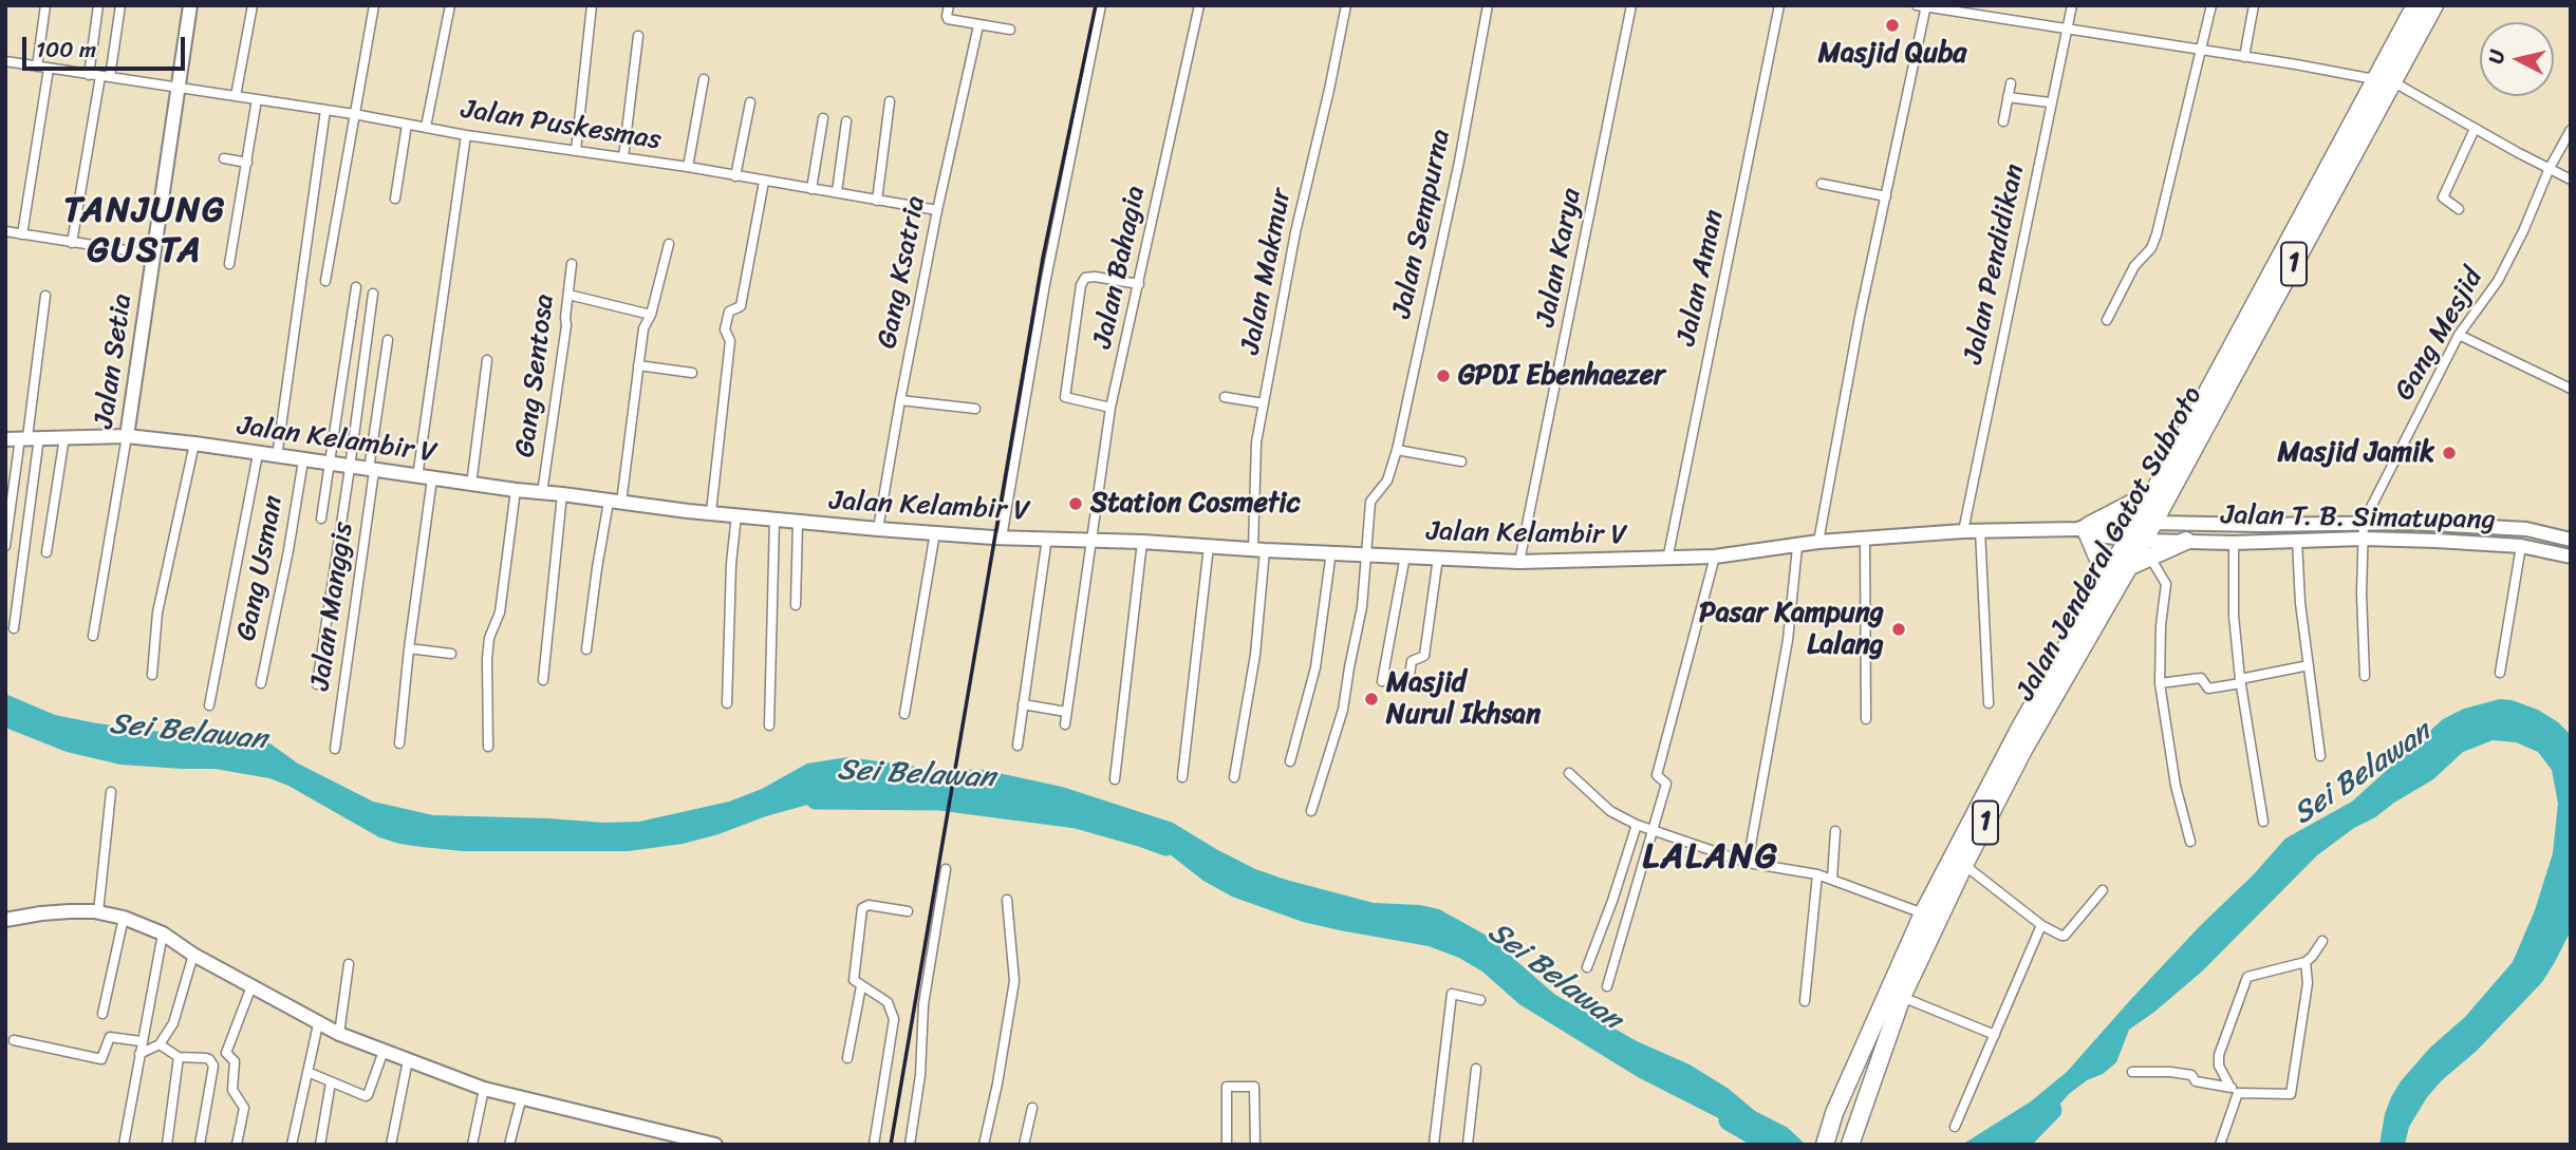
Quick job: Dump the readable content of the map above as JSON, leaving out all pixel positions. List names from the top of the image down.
{
  "streets": {
    "highway": ["1", "Jalan Jenderal Gatot Subroto"],
    "main road": ["Jalan Setia", "Jalan Kelambir V", "Jalan T. B. Simatupang"],
    "street": [
      "Jalan Puskesmas",
      "Jalan Sempurna",
      "Jalan Karya",
      "Jalan Pendidikan",
      "Jalan Bahagia",
      "Jalan Makmur",
      "Gang Ksatria",
      "Jalan Aman",
      "Gang Mesjid",
      "Gang Sentosa",
      "Gang Usman",
      "Jalan Manggis"
    ]
  },
  "crossings": [
    ["Jalan Puskesmas", "Gang Ksatria"],
    ["Jalan Puskesmas", "Jalan Setia"],
    ["Jalan Sempurna", "Jalan Kelambir V"],
    ["Jalan Karya", "Jalan Kelambir V"],
    ["Jalan Pendidikan", "Jalan Kelambir V"],
    ["1", "Jalan Jenderal Gatot Subroto"],
    ["Jalan Bahagia", "Jalan Kelambir V"],
    ["Jalan Makmur", "Jalan Kelambir V"],
    ["Gang Ksatria", "Jalan Kelambir V"],
    ["Jalan Aman", "Jalan Kelambir V"],
    ["Gang Mesjid", "Jalan T. B. Simatupang"],
    ["Jalan Setia", "Jalan Kelambir V"],
    ["Gang Sentosa", "Jalan Kelambir V"],
    ["Jalan Kelambir V", "Jalan T. B. Simatupang"],
    ["Jalan Kelambir V", "Jalan Jenderal Gatot Subroto"],
    ["Jalan Kelambir V", "Gang Usman"],
    ["Jalan Kelambir V", "Jalan Manggis"],
    ["Jalan T. B. Simatupang", "Jalan Jenderal Gatot Subroto"]
  ],
  "districts": ["TANJUNG GUSTA", "LALANG"],
  "water": ["Sei Belawan"],
  "places": [
    "Masjid Quba",
    "GPDI Ebenhaezer",
    "Masjid Jamik",
    "Station Cosmetic",
    "Pasar Kampung Lalang",
    "Masjid Nurul Ikhsan"
  ],
  "scale_bar": "100 m",
  "north": "left"
}
